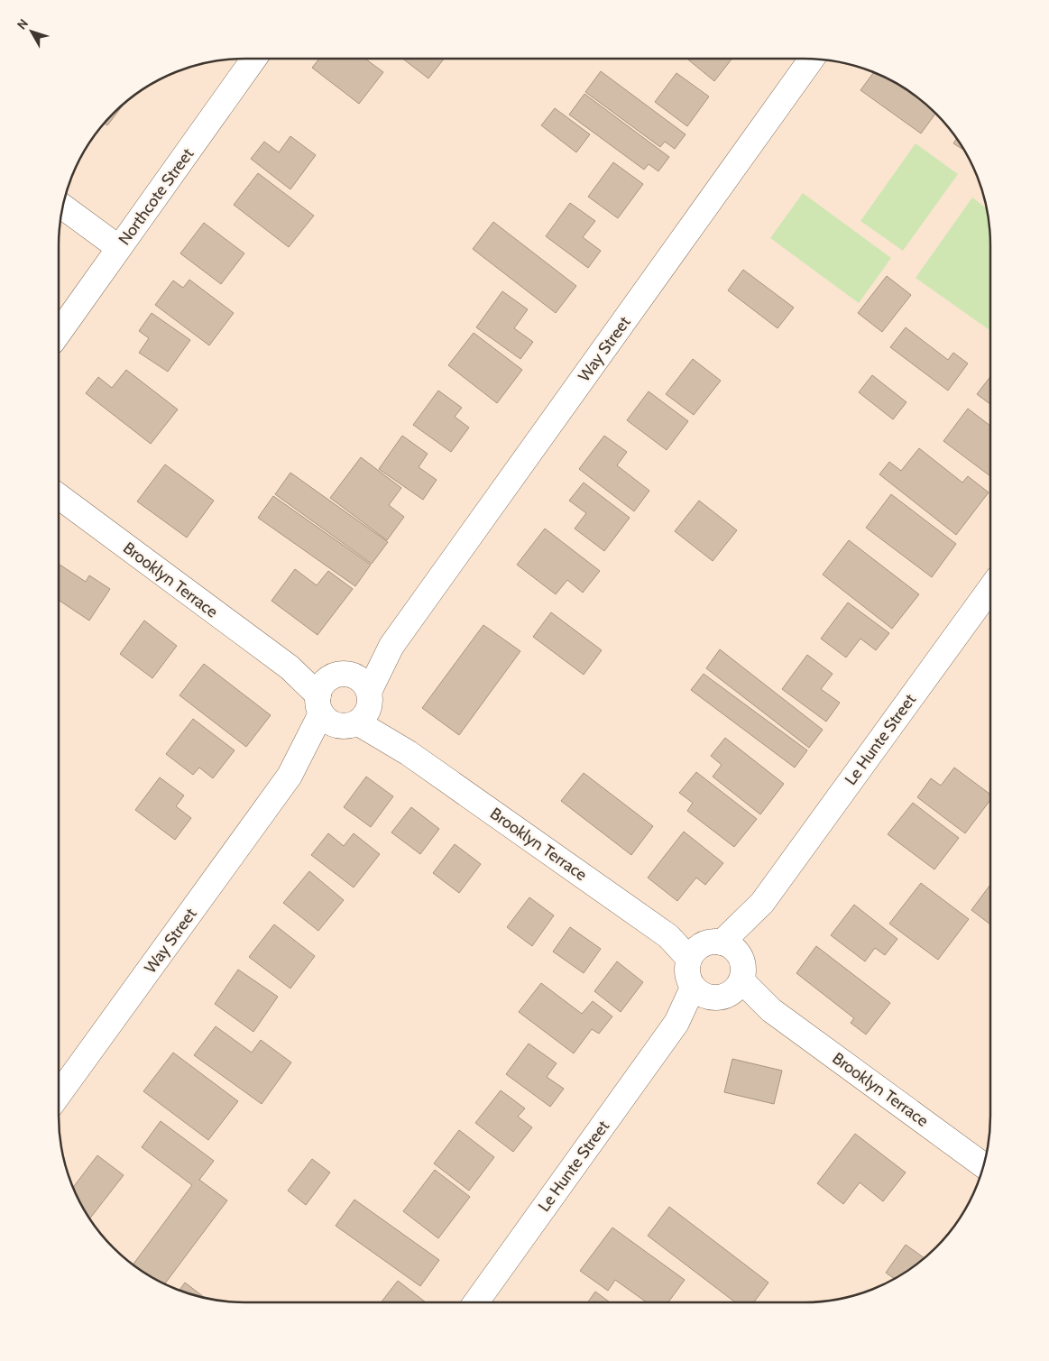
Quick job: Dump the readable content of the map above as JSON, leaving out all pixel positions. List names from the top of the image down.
{
  "streets": {
    "street": [
      "Northcote Street",
      "Way Street",
      "Brooklyn Terrace",
      "Le Hunte Street"
    ]
  },
  "crossings": [
    ["Way Street", "Brooklyn Terrace"],
    ["Brooklyn Terrace", "Le Hunte Street"]
  ],
  "north": "top left"
}
